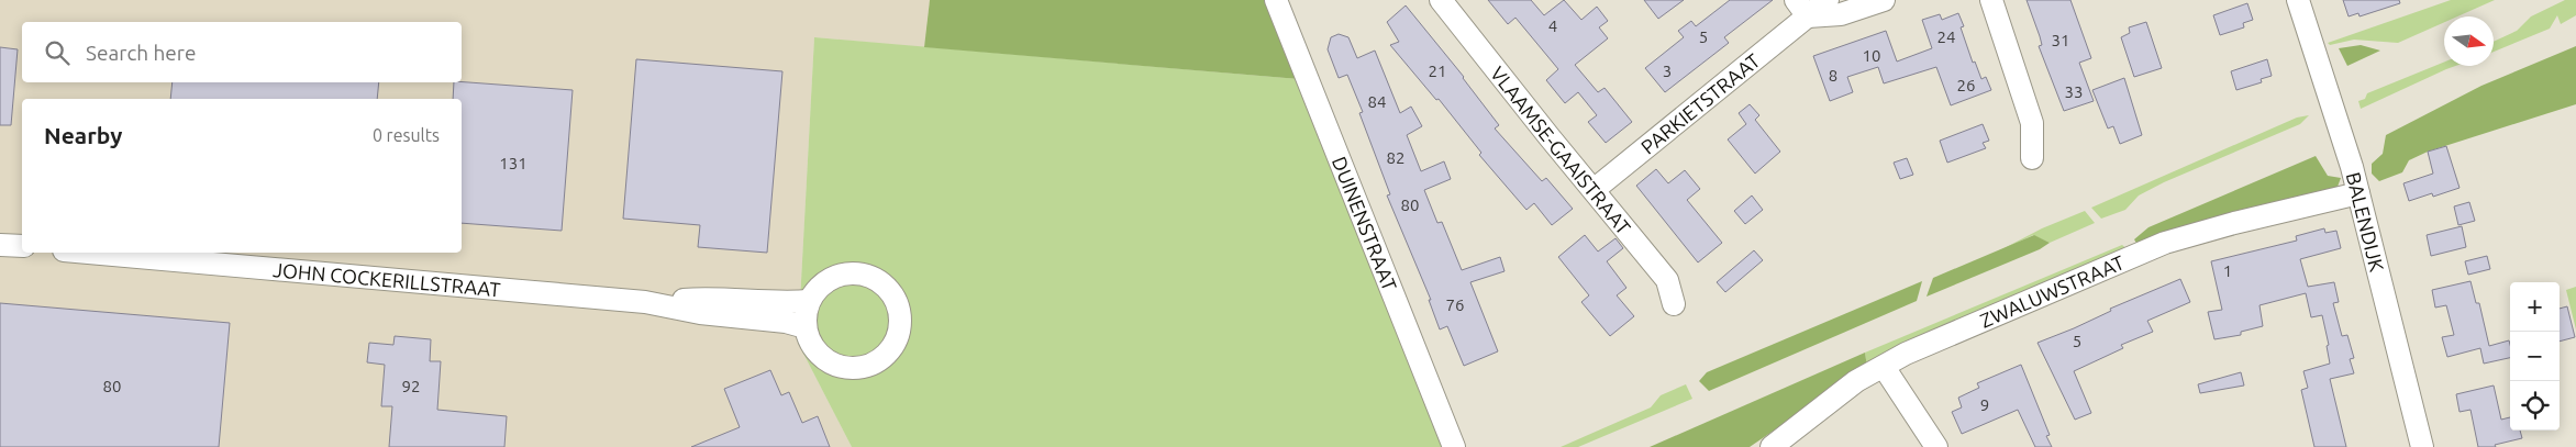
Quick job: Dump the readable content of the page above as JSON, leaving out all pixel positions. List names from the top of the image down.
{
  "streets": {
    "street": [
      "PARKIETSTRAAT",
      "VLAAMSE-GAAISTRAAT",
      "BALENDIJK",
      "DUINENSTRAAT",
      "JOHN COCKERILLSTRAAT",
      "ZWALUWSTRAAT"
    ]
  },
  "crossings": [
    ["PARKIETSTRAAT", "VLAAMSE-GAAISTRAAT"],
    ["BALENDIJK", "ZWALUWSTRAAT"]
  ],
  "house_numbers": [
    "4",
    "5",
    "24",
    "31",
    "10",
    "21",
    "3",
    "8",
    "26",
    "33",
    "84",
    "82",
    "131",
    "80",
    "1",
    "76",
    "5",
    "80",
    "92",
    "9"
  ],
  "north": "right",
  "page": {
    "search": "Search here",
    "heading": ["Nearby", "0 results"],
    "map_buttons": ["+", "−"]
  }
}
